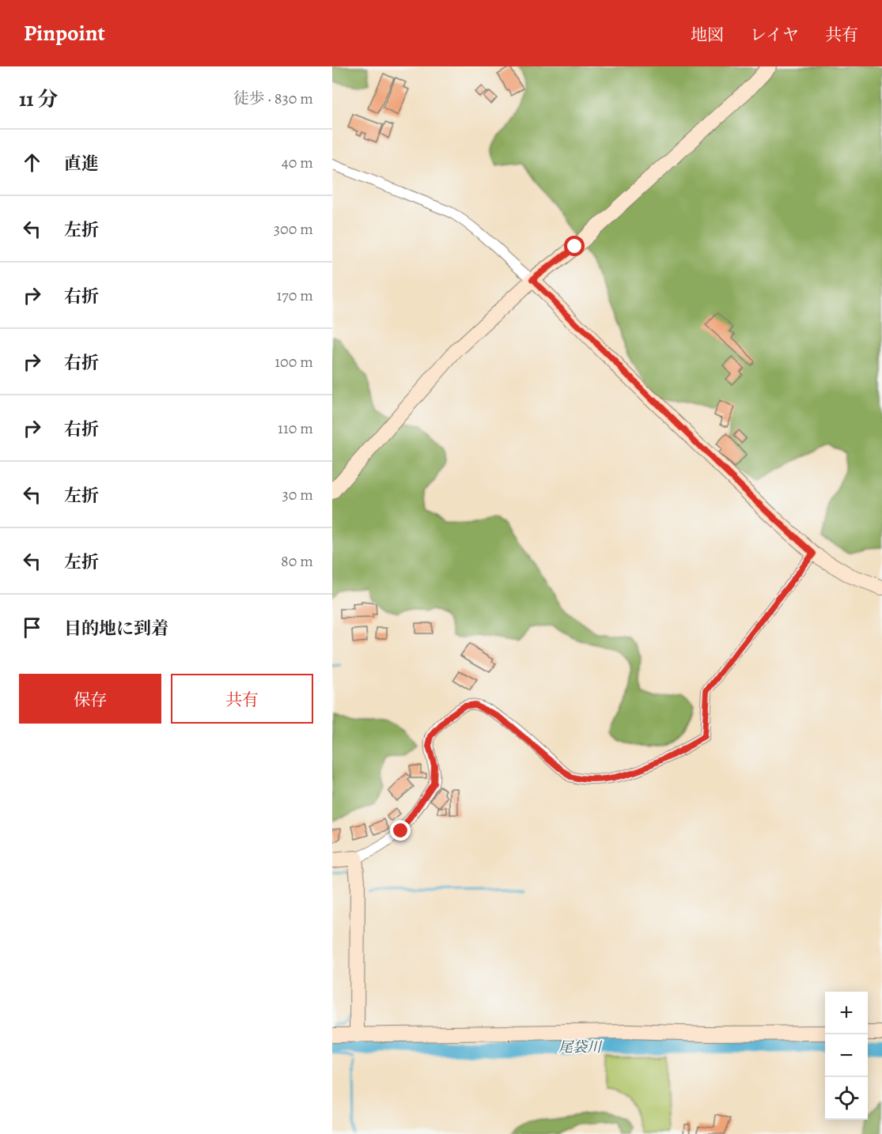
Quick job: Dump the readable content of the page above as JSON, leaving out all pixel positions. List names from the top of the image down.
{
  "water": ["尾袋川"],
  "page": {
    "header": "Pinpoint",
    "nav": ["地図", "レイヤ", "共有"],
    "heading": ["11 分", "徒歩 · 830 m"],
    "list": [
      ["直進", "40 m"],
      ["左折", "300 m"],
      ["右折", "170 m"],
      ["右折", "100 m"],
      ["右折", "110 m"],
      ["左折", "30 m"],
      ["左折", "80 m"],
      "目的地に到着"
    ],
    "buttons": ["保存", "共有"],
    "map_buttons": ["+", "−"]
  }
}
